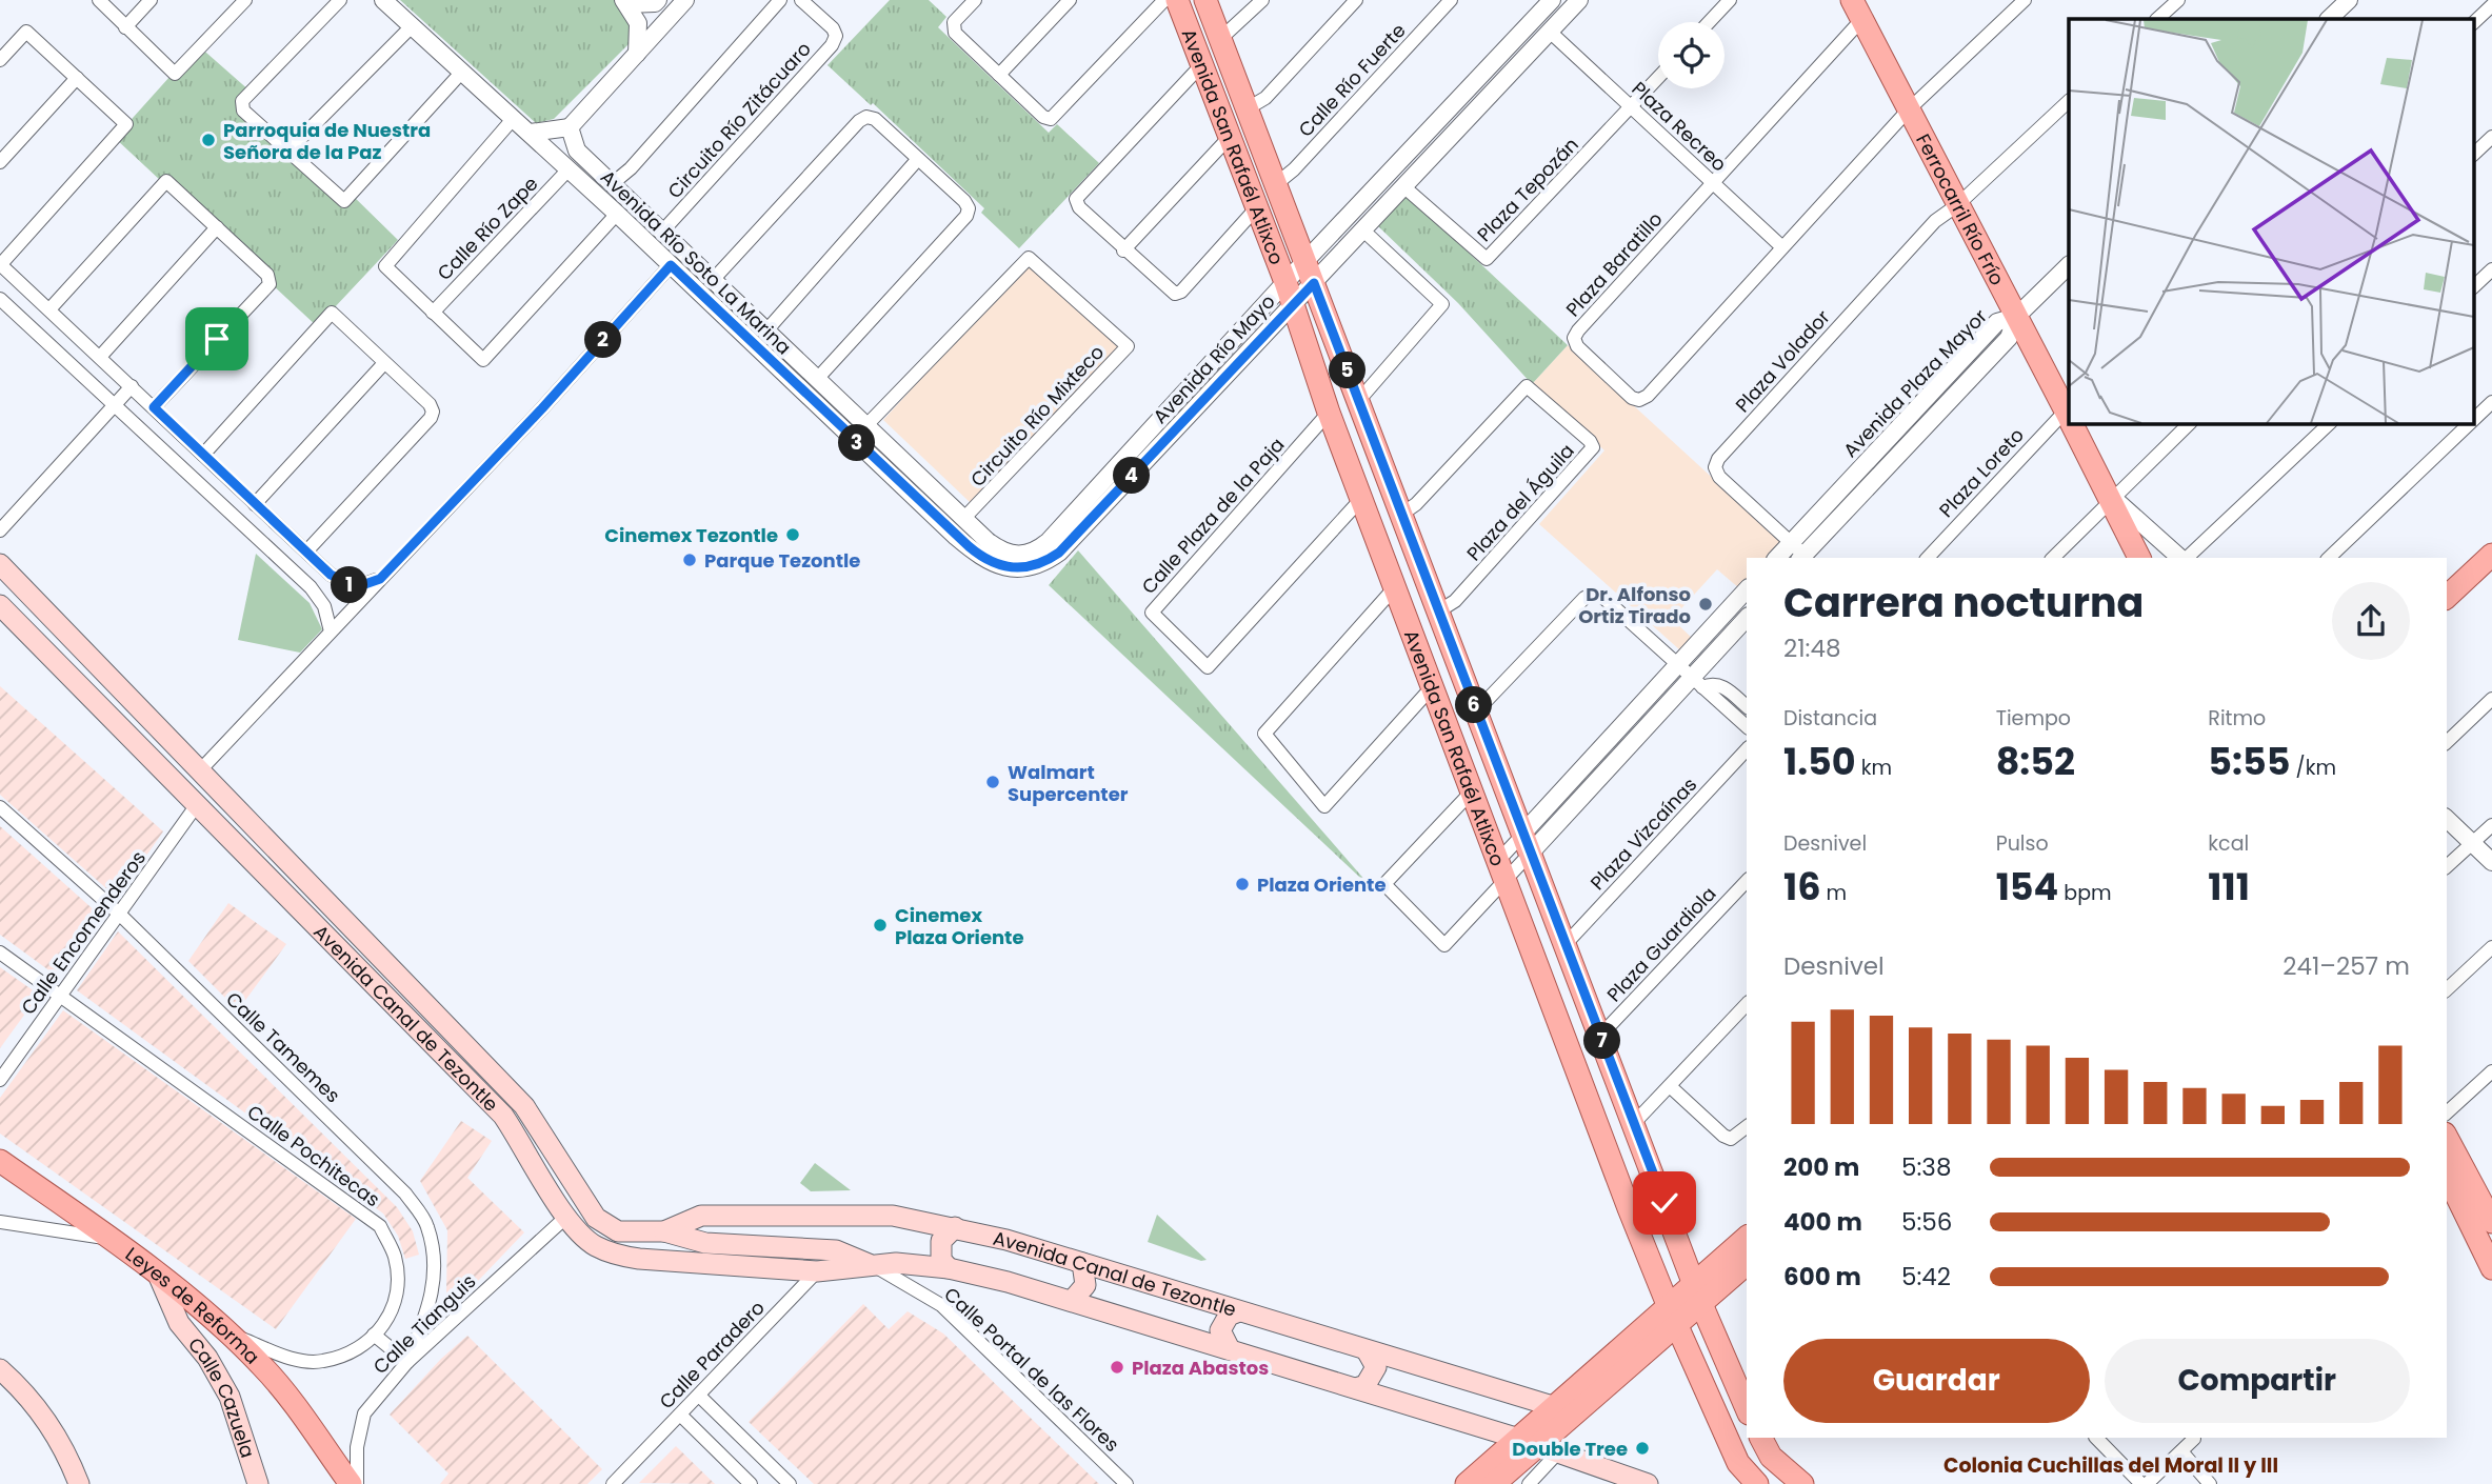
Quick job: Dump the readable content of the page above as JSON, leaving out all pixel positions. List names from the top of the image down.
{
  "streets": {
    "main road": [
      "Avenida San Rafaél Atlixco",
      "Ferrocarril Río Frío",
      "Avenida Canal de Tezontle",
      "Leyes de Reforma",
      "Calle Cazuela"
    ],
    "street": [
      "Calle Río Fuerte",
      "Circuito Río Zitácuaro",
      "Plaza Recreo",
      "Plaza Tepozán",
      "Calle Río Zape",
      "Avenida Río Soto La Marina",
      "Plaza Baratillo",
      "Avenida Río Mayo",
      "Plaza Volador",
      "Avenida Plaza Mayor",
      "Circuito Río Mixteco",
      "Plaza Loreto",
      "Plaza del Águila",
      "Calle Plaza de la Paja",
      "Plaza Vizcaínas",
      "Calle Encomenderos",
      "Plaza Guardiola",
      "Calle Tamemes",
      "Calle Pochitecas",
      "Calle Tianguis",
      "Calle Paradero",
      "Calle Portal de las Flores"
    ]
  },
  "crossings": [
    ["Calle Río Fuerte", "Avenida San Rafaél Atlixco"],
    ["Circuito Río Zitácuaro", "Avenida Río Soto La Marina"],
    ["Plaza Recreo", "Plaza Tepozán"],
    ["Plaza Recreo", "Plaza Baratillo"],
    ["Plaza Recreo", "Avenida Río Mayo"],
    ["Avenida San Rafaél Atlixco", "Avenida Río Mayo"],
    ["Avenida San Rafaél Atlixco", "Plaza del Águila"],
    ["Avenida San Rafaél Atlixco", "Calle Plaza de la Paja"],
    ["Avenida San Rafaél Atlixco", "Plaza Vizcaínas"],
    ["Avenida San Rafaél Atlixco", "Plaza Guardiola"],
    ["Plaza Tepozán", "Avenida Río Mayo"],
    ["Ferrocarril Río Frío", "Plaza Baratillo"],
    ["Ferrocarril Río Frío", "Plaza Volador"],
    ["Ferrocarril Río Frío", "Avenida Plaza Mayor"],
    ["Ferrocarril Río Frío", "Plaza Loreto"],
    ["Calle Río Zape", "Avenida Río Soto La Marina"],
    ["Avenida Río Soto La Marina", "Avenida Río Mayo"],
    ["Avenida Río Soto La Marina", "Circuito Río Mixteco"],
    ["Plaza Volador", "Avenida Plaza Mayor"],
    ["Calle Encomenderos", "Avenida Canal de Tezontle"],
    ["Calle Encomenderos", "Calle Tamemes"],
    ["Calle Encomenderos", "Calle Pochitecas"],
    ["Avenida Canal de Tezontle", "Calle Tianguis"],
    ["Avenida Canal de Tezontle", "Calle Paradero"],
    ["Avenida Canal de Tezontle", "Calle Portal de las Flores"],
    ["Calle Tamemes", "Calle Tianguis"],
    ["Calle Pochitecas", "Leyes de Reforma"],
    ["Leyes de Reforma", "Calle Cazuela"]
  ],
  "districts": ["Colonia Cuchillas del Moral II y III"],
  "places": [
    "Parroquia de Nuestra Señora de la Paz",
    "Cinemex Tezontle",
    "Parque Tezontle",
    "Dr. Alfonso Ortiz Tirado",
    "Walmart Supercenter",
    "Plaza Oriente",
    "Cinemex Plaza Oriente",
    "Plaza Abastos",
    "Double Tree"
  ],
  "page": {
    "pins": [
      "2",
      "5",
      "3",
      "4",
      "1",
      "6",
      "7"
    ],
    "heading": ["Carrera nocturna", "21:48"],
    "stats": [
      ["Distancia", "1.50 km"],
      ["Tiempo", "8:52"],
      ["Ritmo", "5:55 /km"],
      ["Desnivel", "16 m"],
      ["Pulso", "154 bpm"],
      ["kcal", "111"]
    ],
    "chart": ["Desnivel", "241–257 m"],
    "list": [
      {
        "name": "200 m",
        "note": "5:38"
      },
      {
        "name": "400 m",
        "note": "5:56"
      },
      {
        "name": "600 m",
        "note": "5:42"
      }
    ],
    "buttons": ["Guardar", "Compartir"]
  }
}
